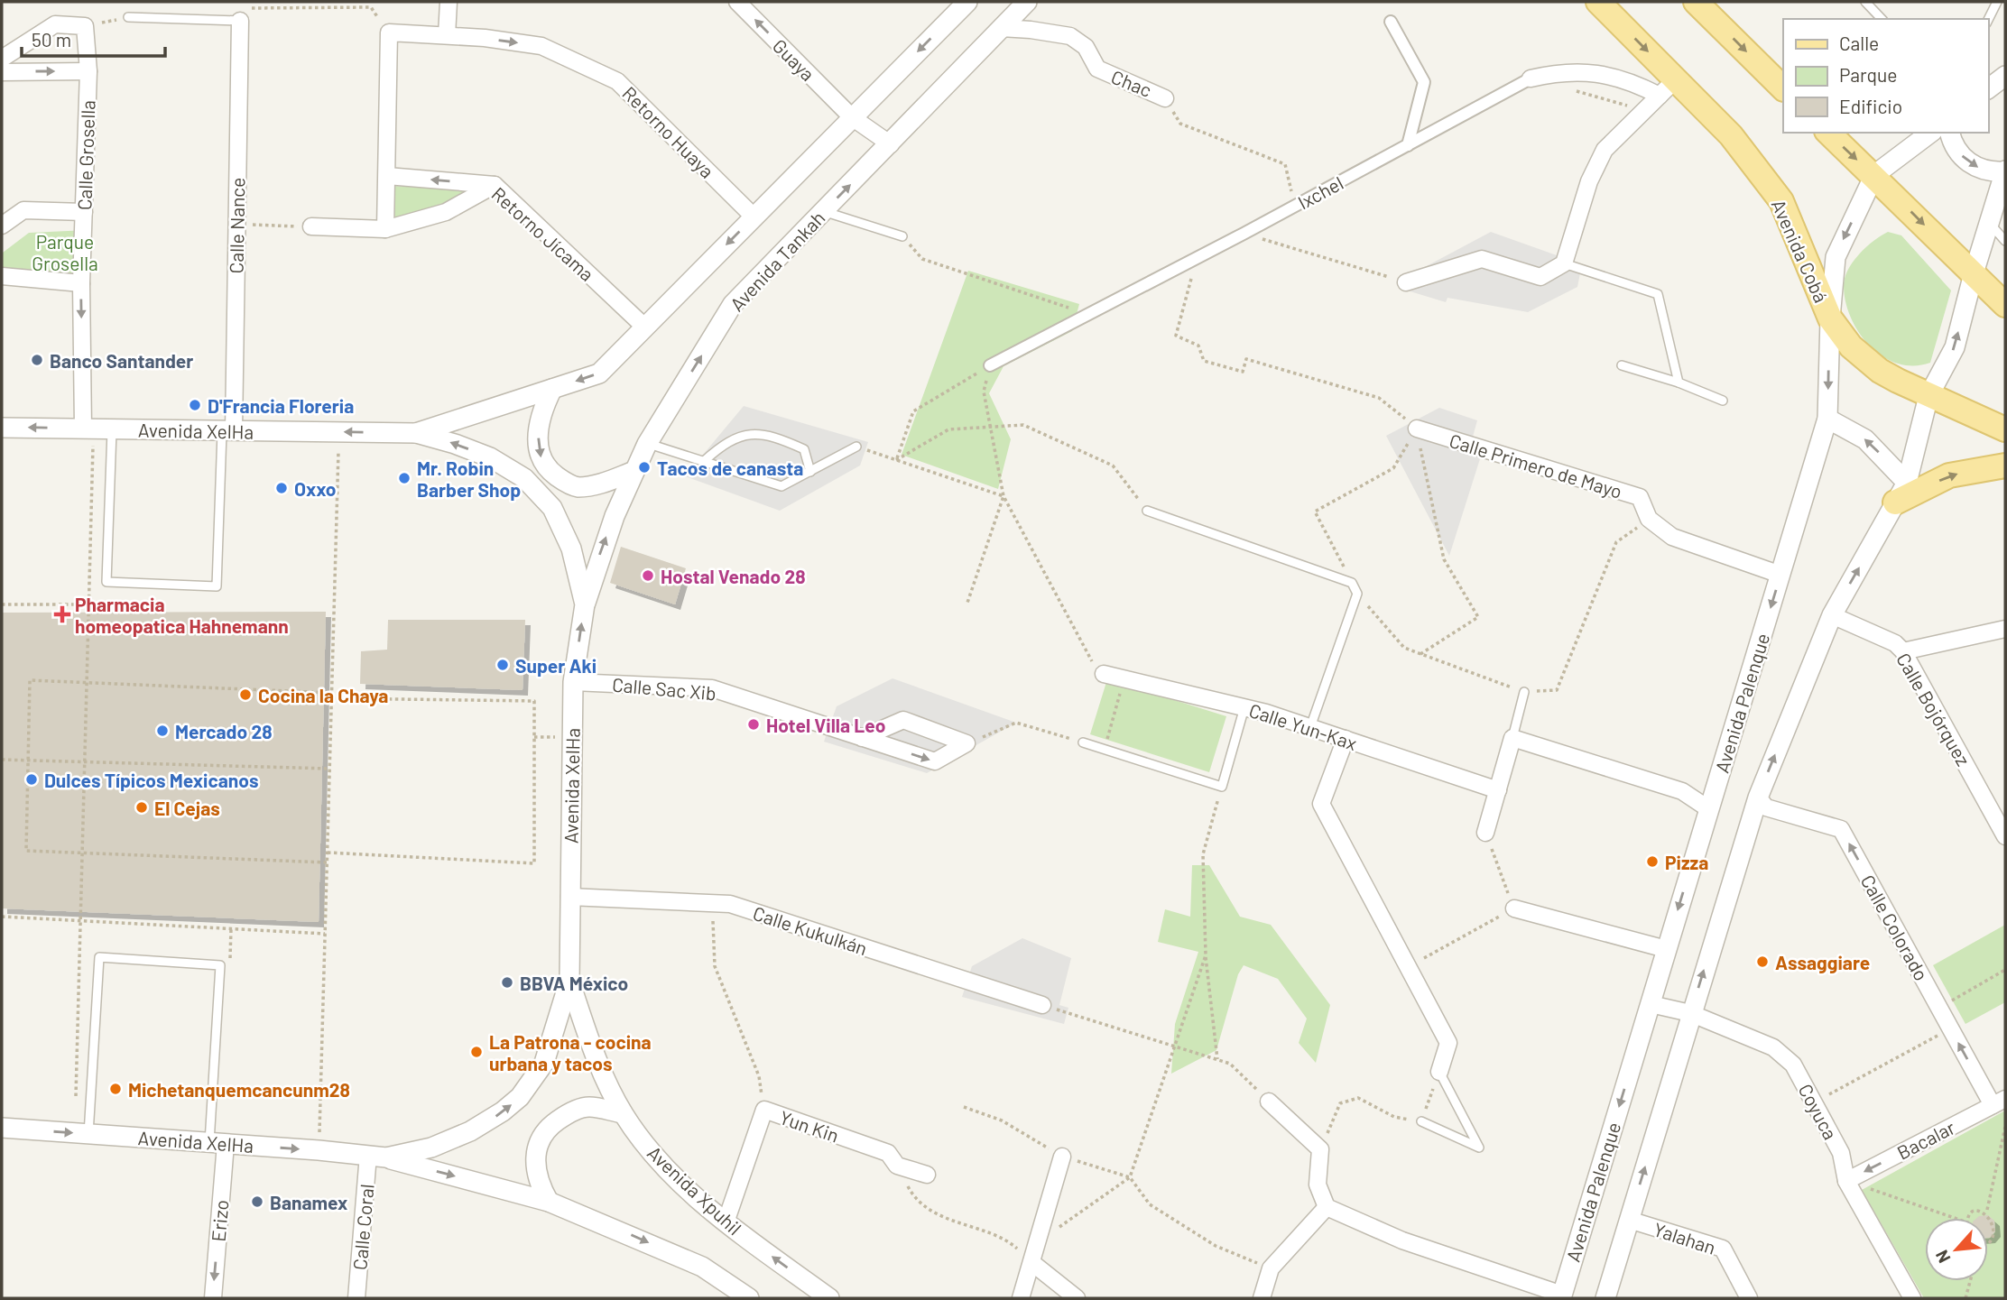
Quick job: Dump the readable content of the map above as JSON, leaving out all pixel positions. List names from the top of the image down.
{
  "streets": {
    "main road": ["Avenida Cobá"],
    "street": [
      "Guaya",
      "Chac",
      "Retorno Huaya",
      "Calle Grosella",
      "Ixchel",
      "Calle Nance",
      "Retorno Jícama",
      "Avenida Tankah",
      "Avenida XelHa",
      "Calle Primero de Mayo",
      "Calle Sac Xib",
      "Avenida Palenque",
      "Calle Bojórquez",
      "Calle Yun-Kax",
      "Calle Colorado",
      "Calle Kukulkán",
      "Coyuca",
      "Yun Kin",
      "Bacalar",
      "Avenida Xpuhil",
      "Erizo",
      "Calle Coral",
      "Yalahan"
    ]
  },
  "crossings": [
    ["Guaya", "Avenida Tankah"],
    ["Chac", "Avenida Tankah"],
    ["Calle Grosella", "Avenida XelHa"],
    ["Calle Nance", "Avenida XelHa"],
    ["Avenida Cobá", "Avenida Palenque"],
    ["Avenida Tankah", "Avenida XelHa"],
    ["Avenida XelHa", "Calle Sac Xib"],
    ["Avenida XelHa", "Calle Kukulkán"],
    ["Avenida XelHa", "Avenida Xpuhil"],
    ["Avenida XelHa", "Erizo"],
    ["Avenida XelHa", "Calle Coral"],
    ["Calle Primero de Mayo", "Avenida Palenque"],
    ["Avenida Palenque", "Coyuca"],
    ["Calle Colorado", "Bacalar"],
    ["Coyuca", "Bacalar"],
    ["Yun Kin", "Avenida Xpuhil"]
  ],
  "one_way": [
    "Guaya",
    "Retorno Huaya",
    "Calle Grosella",
    "Calle Colorado",
    "Bacalar",
    "Erizo"
  ],
  "parks": ["Parque Grosella"],
  "places": {
    "other": [
      "Banco Santander",
      "D'Francia Floreria",
      "Tacos de canasta",
      "Mr. Robin Barber Shop",
      "Oxxo",
      "Hostal Venado 28",
      "Super Aki",
      "Cocina la Chaya",
      "Hotel Villa Leo",
      "Mercado 28",
      "Dulces Típicos Mexicanos",
      "El Cejas",
      "Pizza",
      "Assaggiare",
      "BBVA México",
      "La Patrona - cocina urbana y tacos",
      "Michetanquemcancunm28",
      "Banamex"
    ],
    "health": ["Pharmacia homeopatica Hahnemann"]
  },
  "legend": ["Calle", "Parque", "Edificio"],
  "scale_bar": "50 m",
  "north": "bottom left"
}
